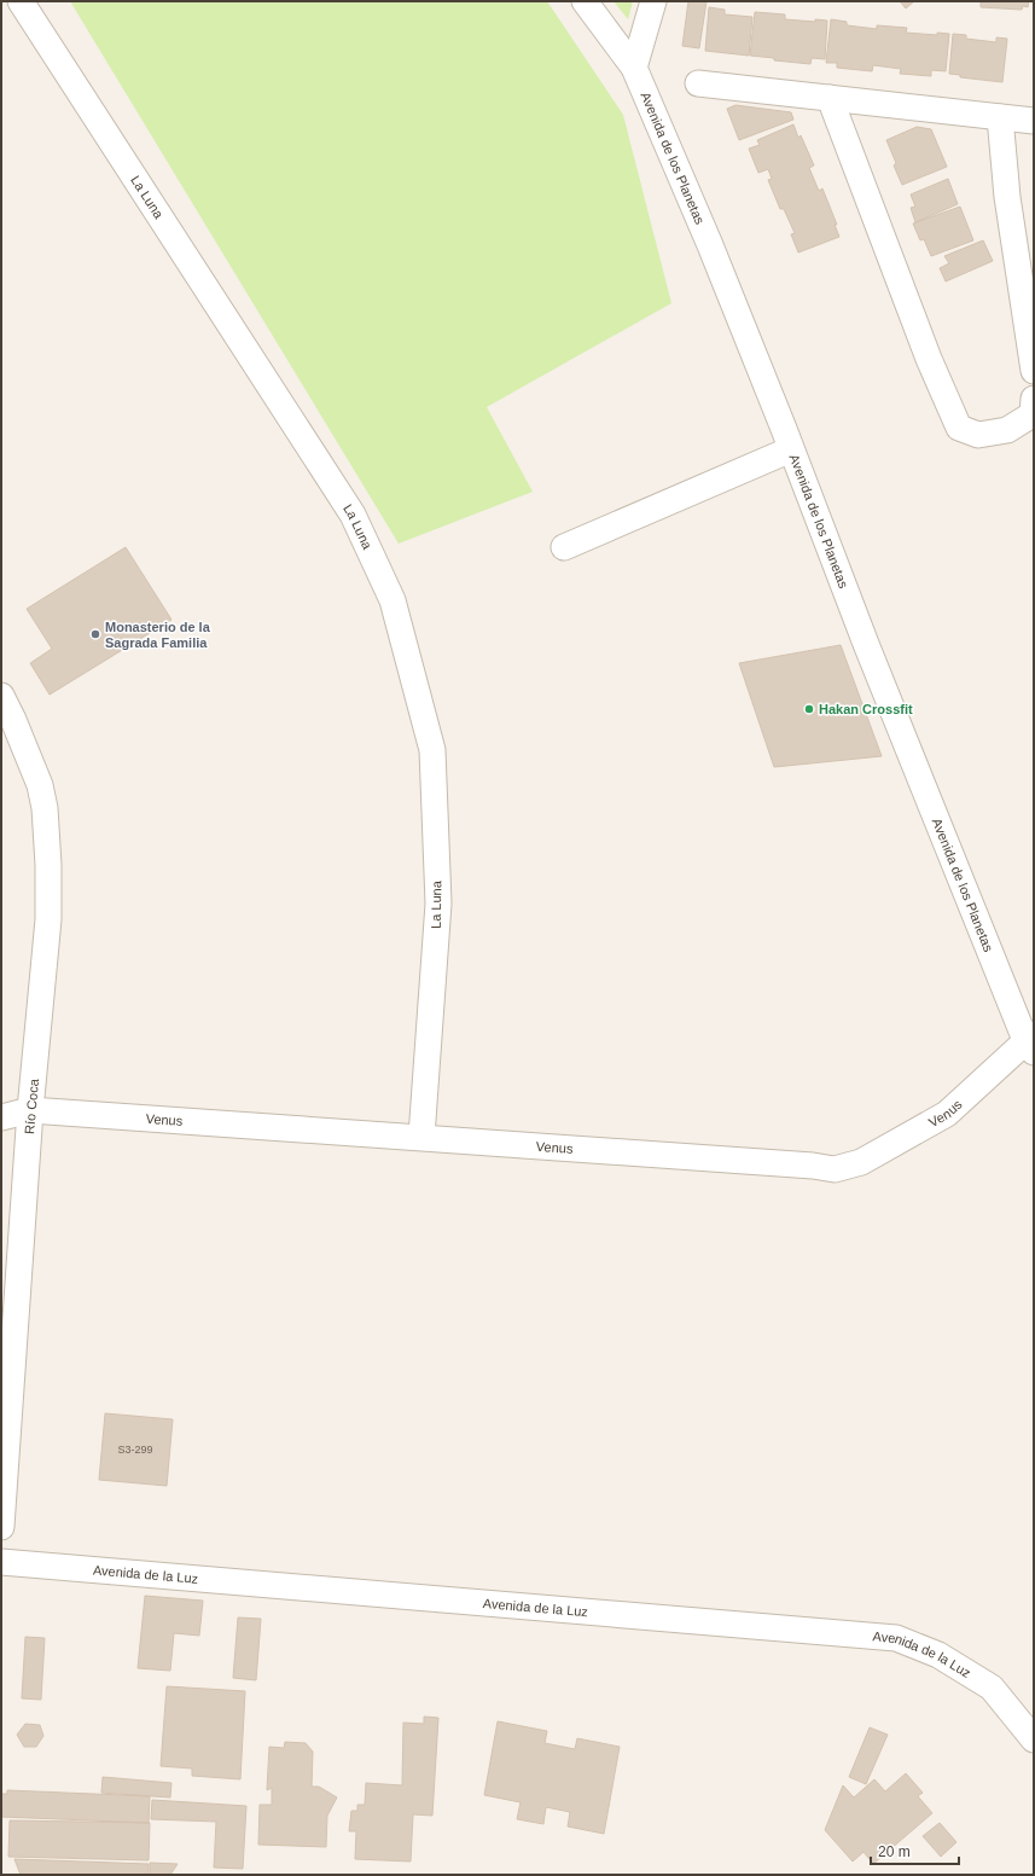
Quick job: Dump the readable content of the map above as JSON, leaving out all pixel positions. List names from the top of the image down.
{
  "streets": {
    "street": [
      "Avenida de los Planetas",
      "La Luna",
      "Río Coca",
      "Venus",
      "Avenida de la Luz"
    ]
  },
  "crossings": [
    ["Avenida de los Planetas", "Venus"],
    ["La Luna", "Venus"],
    ["Río Coca", "Venus"]
  ],
  "places": ["Monasterio de la Sagrada Familia", "Hakan Crossfit"],
  "house_numbers": ["S3-299"],
  "scale_bar": "20 m"
}
